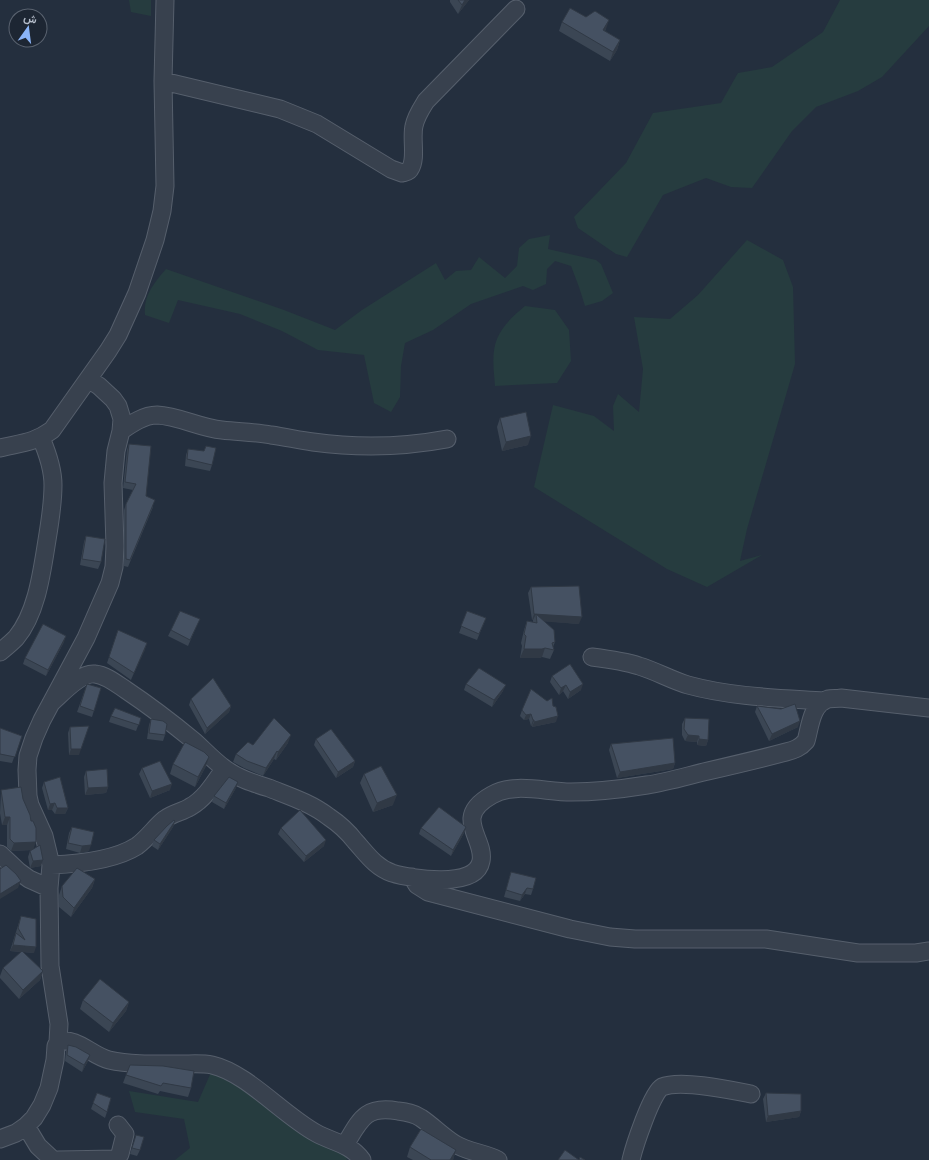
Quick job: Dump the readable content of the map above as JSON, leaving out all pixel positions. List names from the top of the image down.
{
  "north": "top"
}
